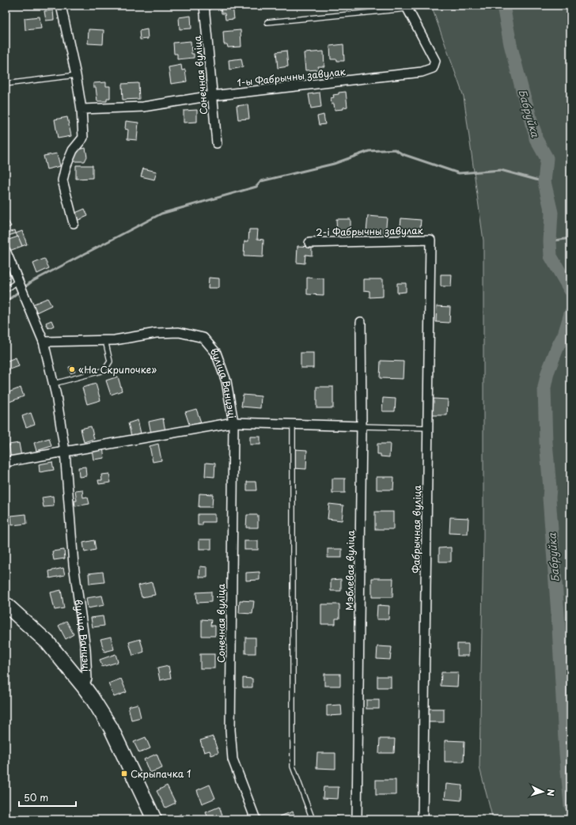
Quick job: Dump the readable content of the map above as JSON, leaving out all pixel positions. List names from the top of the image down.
{
  "streets": {
    "main road": ["вуліца Ванцэці"],
    "street": [
      "Сонечная вуліца",
      "1-ы Фабрычны завулак",
      "2-і Фабрычны завулак",
      "Фабрычная вуліца",
      "Мэблевая вуліца"
    ]
  },
  "crossings": [
    ["Сонечная вуліца", "1-ы Фабрычны завулак"],
    ["Сонечная вуліца", "вуліца Ванцэці"],
    ["2-і Фабрычны завулак", "Фабрычная вуліца"]
  ],
  "water": ["Бабруйка"],
  "places": {
    "other": ["«На Скрипочке»"],
    "transit": ["Скрыпачка 1"]
  },
  "scale_bar": "50 m",
  "north": "right"
}
